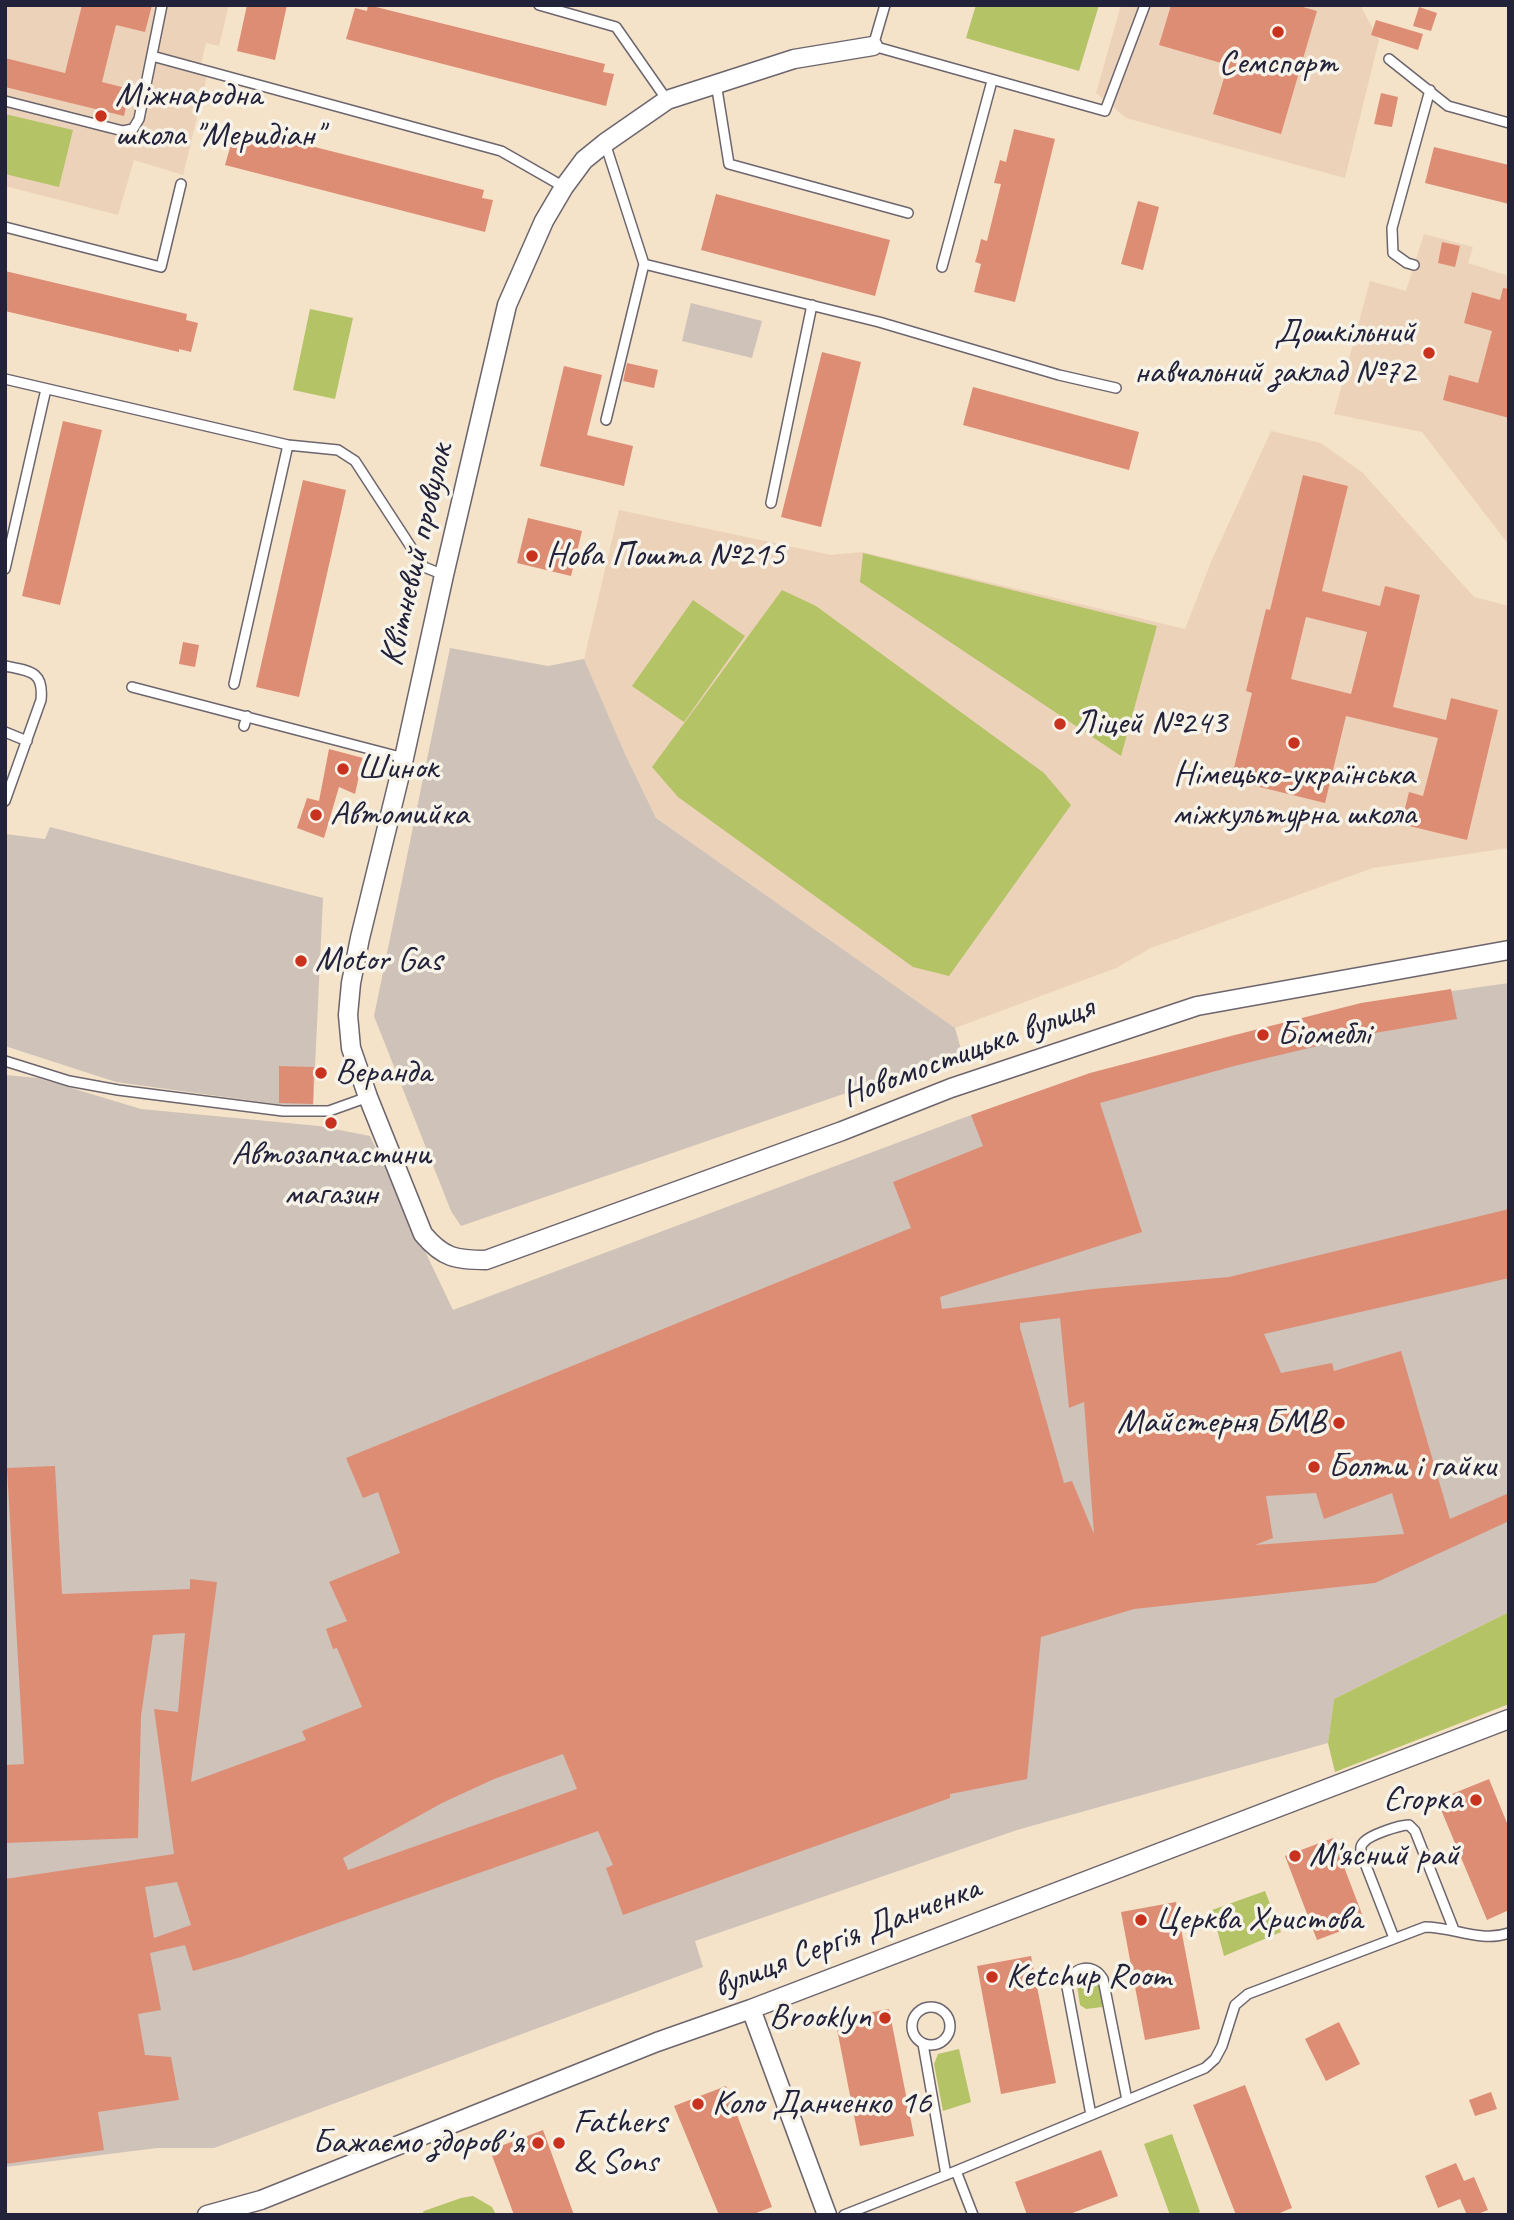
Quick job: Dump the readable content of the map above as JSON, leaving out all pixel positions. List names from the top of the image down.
{
  "streets": {
    "street": ["Квітневий провулок", "Новомостицька вулиця", "вулиця Сергія Данченка"]
  },
  "crossings": [
    ["Квітневий провулок", "Новомостицька вулиця"]
  ],
  "places": [
    "Семспорт",
    "Міжнародна школа \"Меридіан\"",
    "Дошкільний навчальний заклад №72",
    "Нова Пошта №215",
    "Ліцей №243",
    "Німецько-українська міжкультурна школа",
    "Шинок",
    "Автомийка",
    "Motor Gas",
    "Біомеблі",
    "Веранда",
    "Автозапчастини магазин",
    "Майстерня БМВ",
    "Болти і гайки",
    "Єгорка",
    "М'ясний рай",
    "Церква Христова",
    "Ketchup Room",
    "Brooklyn",
    "Коло Данченко 16",
    "Бажаємо здоровʼя",
    "Fathers & Sons"
  ]
}
